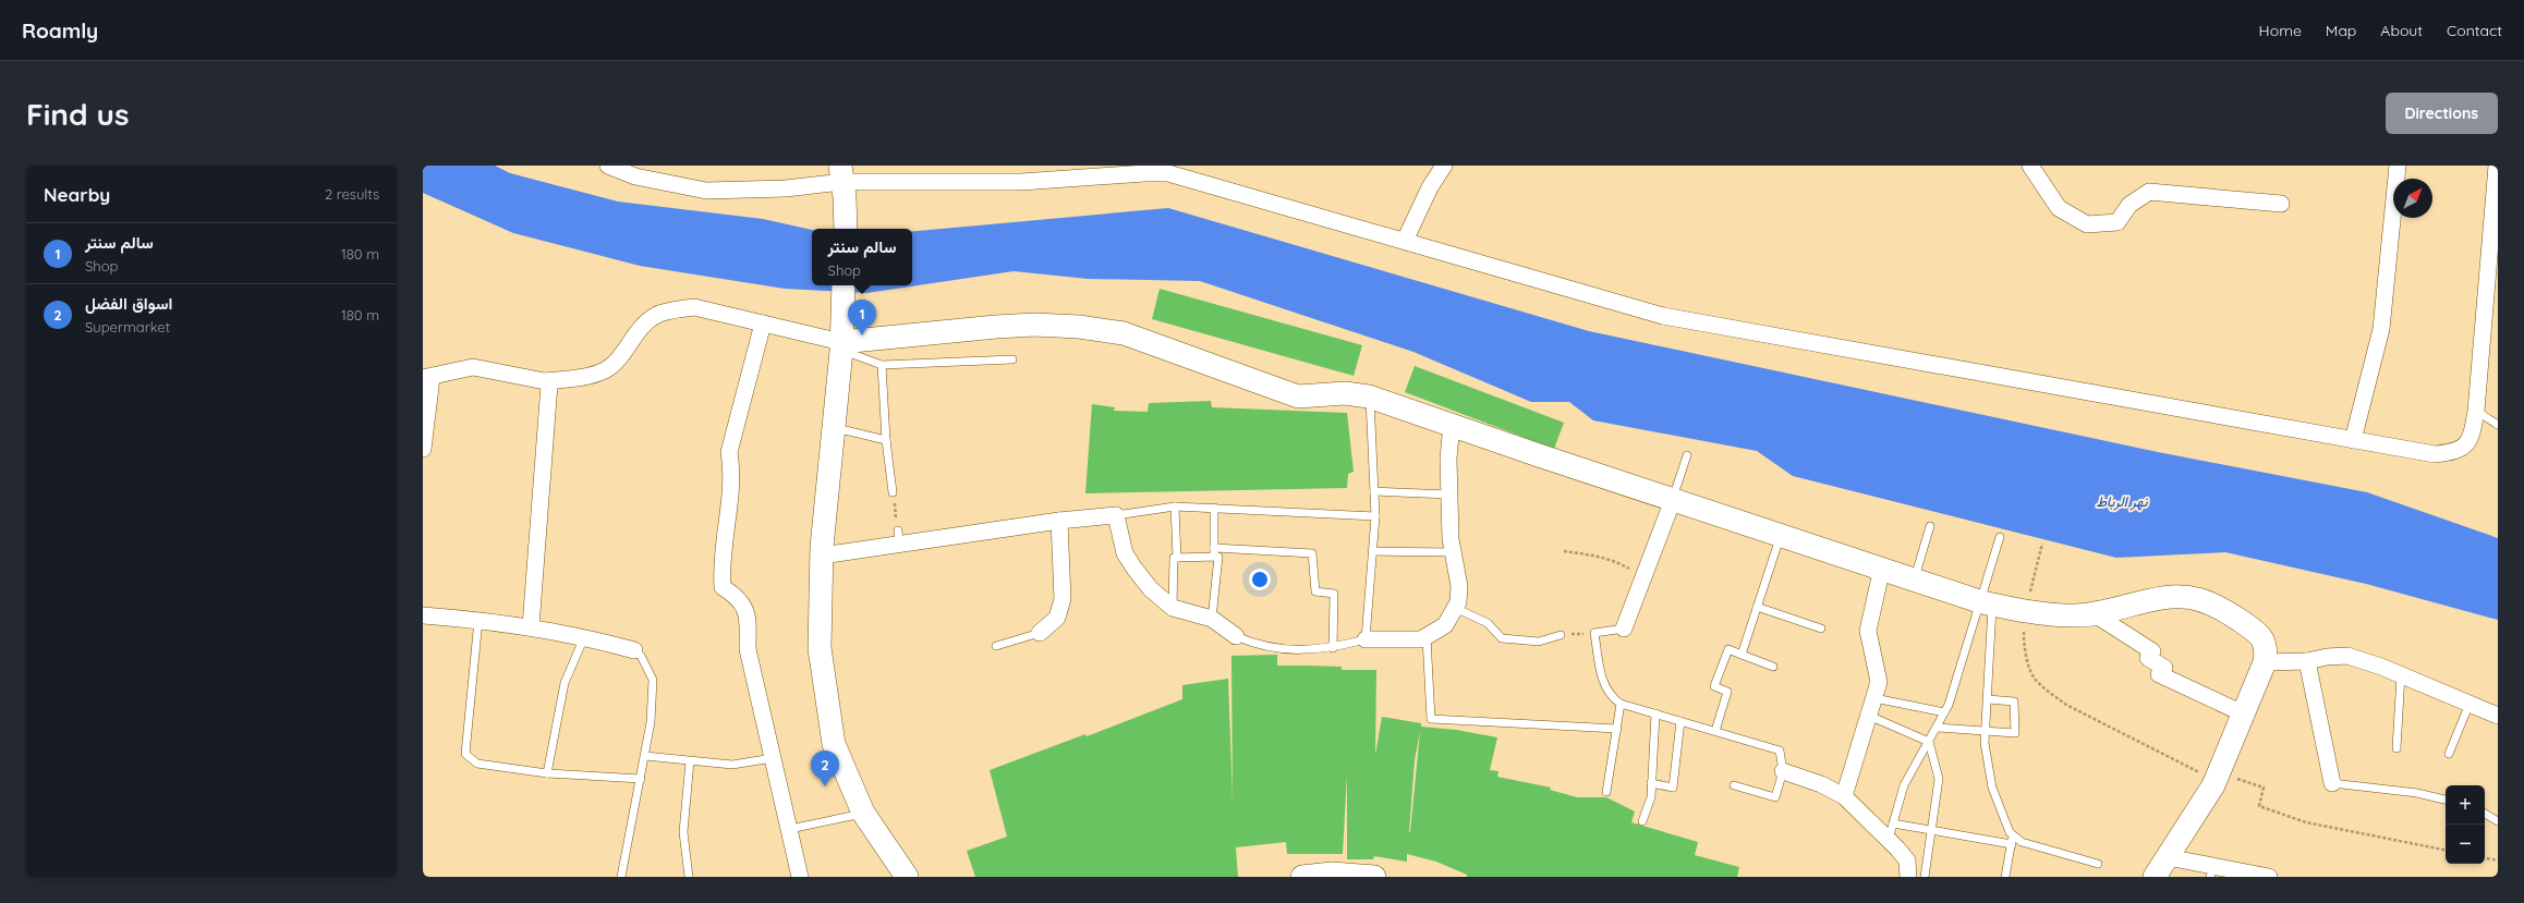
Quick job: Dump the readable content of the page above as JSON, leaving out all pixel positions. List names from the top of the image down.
{
  "water": ["نهر الرباط"],
  "north": "top right",
  "page": {
    "header": "Roamly",
    "nav": [
      "Home",
      "Map",
      "About",
      "Contact"
    ],
    "buttons": "Directions",
    "title": "Find us",
    "heading": ["Nearby", "2 results"],
    "list": [
      {
        "mark": "1",
        "name": "سالم سنتر",
        "note": "Shop",
        "value": "180 m"
      },
      {
        "mark": "2",
        "name": "اسواق الفضل",
        "note": "Supermarket",
        "value": "180 m"
      }
    ],
    "popup": ["سالم سنتر", "Shop"],
    "pins": ["1", "2"],
    "map_buttons": ["+", "−"]
  }
}
